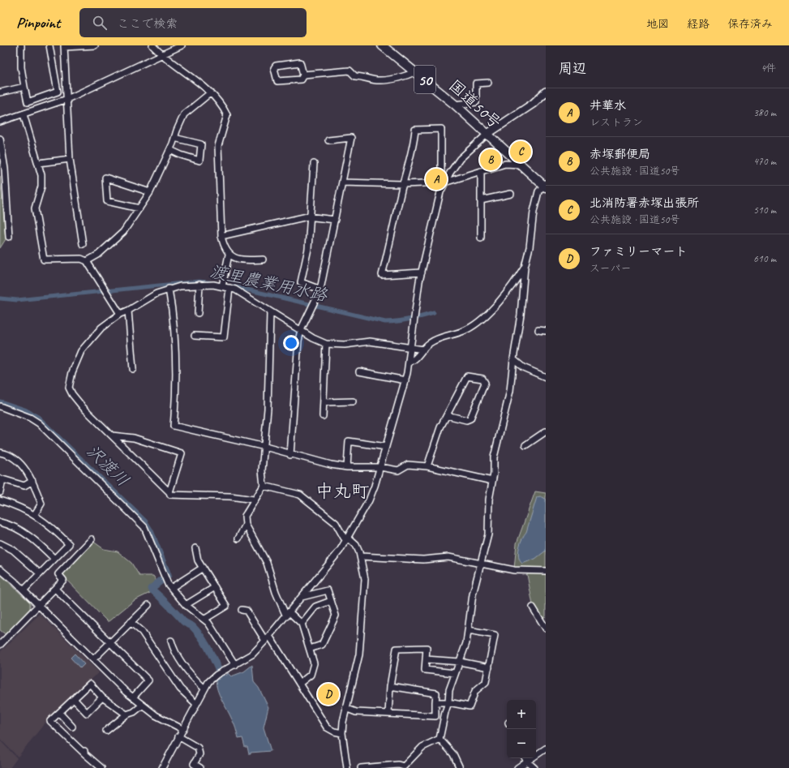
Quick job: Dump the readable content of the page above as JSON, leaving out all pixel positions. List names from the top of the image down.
{
  "streets": {
    "highway": ["50", "国道50号"]
  },
  "districts": ["中丸町"],
  "water": ["渡里農業用水路", "沢渡川"],
  "page": {
    "header": "Pinpoint",
    "search": "ここで検索",
    "nav": ["地図", "経路", "保存済み"],
    "heading": ["周辺", "4件"],
    "list": [
      {
        "mark": "A",
        "name": "井華水",
        "note": "レストラン",
        "value": "380 m"
      },
      {
        "mark": "B",
        "name": "赤塚郵便局",
        "note": "公共施設 · 国道50号",
        "value": "470 m"
      },
      {
        "mark": "C",
        "name": "北消防署赤塚出張所",
        "note": "公共施設 · 国道50号",
        "value": "510 m"
      },
      {
        "mark": "D",
        "name": "ファミリーマート",
        "note": "スーパー",
        "value": "610 m"
      }
    ],
    "pins": [
      "C",
      "B",
      "A",
      "D"
    ],
    "map_buttons": ["+", "−"]
  }
}
